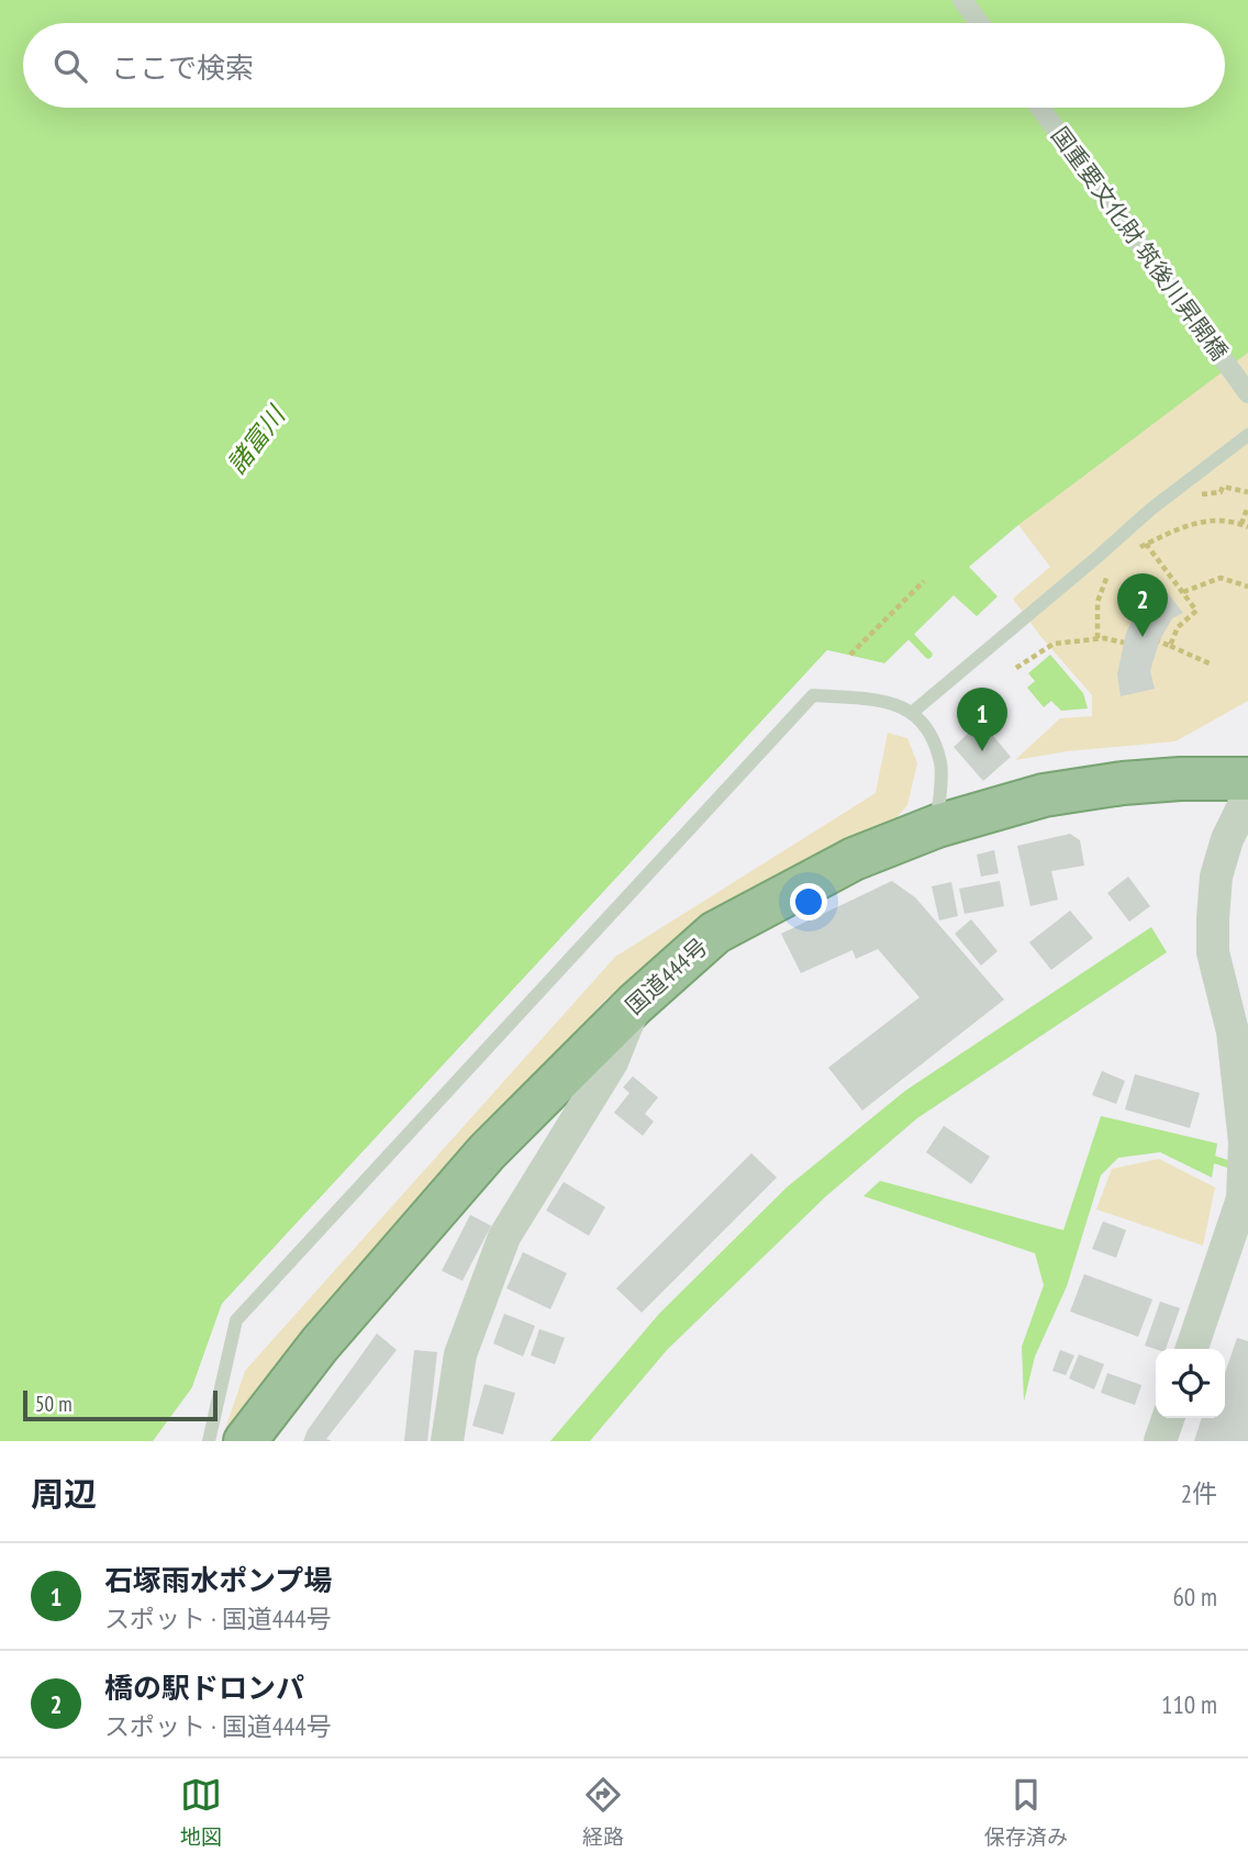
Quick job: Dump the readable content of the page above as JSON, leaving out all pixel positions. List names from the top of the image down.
{
  "streets": {
    "highway": ["国道444号"],
    "street": ["国重要文化財 筑後川昇開橋"]
  },
  "water": ["諸富川"],
  "scale_bar": "50 m",
  "page": {
    "search": "ここで検索",
    "pins": ["2", "1"],
    "scale": "50 m",
    "heading": ["周辺", "2件"],
    "list": [
      {
        "mark": "1",
        "name": "石塚雨水ポンプ場",
        "note": "スポット · 国道444号",
        "value": "60 m"
      },
      {
        "mark": "2",
        "name": "橋の駅ドロンパ",
        "note": "スポット · 国道444号",
        "value": "110 m"
      }
    ],
    "nav": ["地図", "経路", "保存済み"]
  }
}
